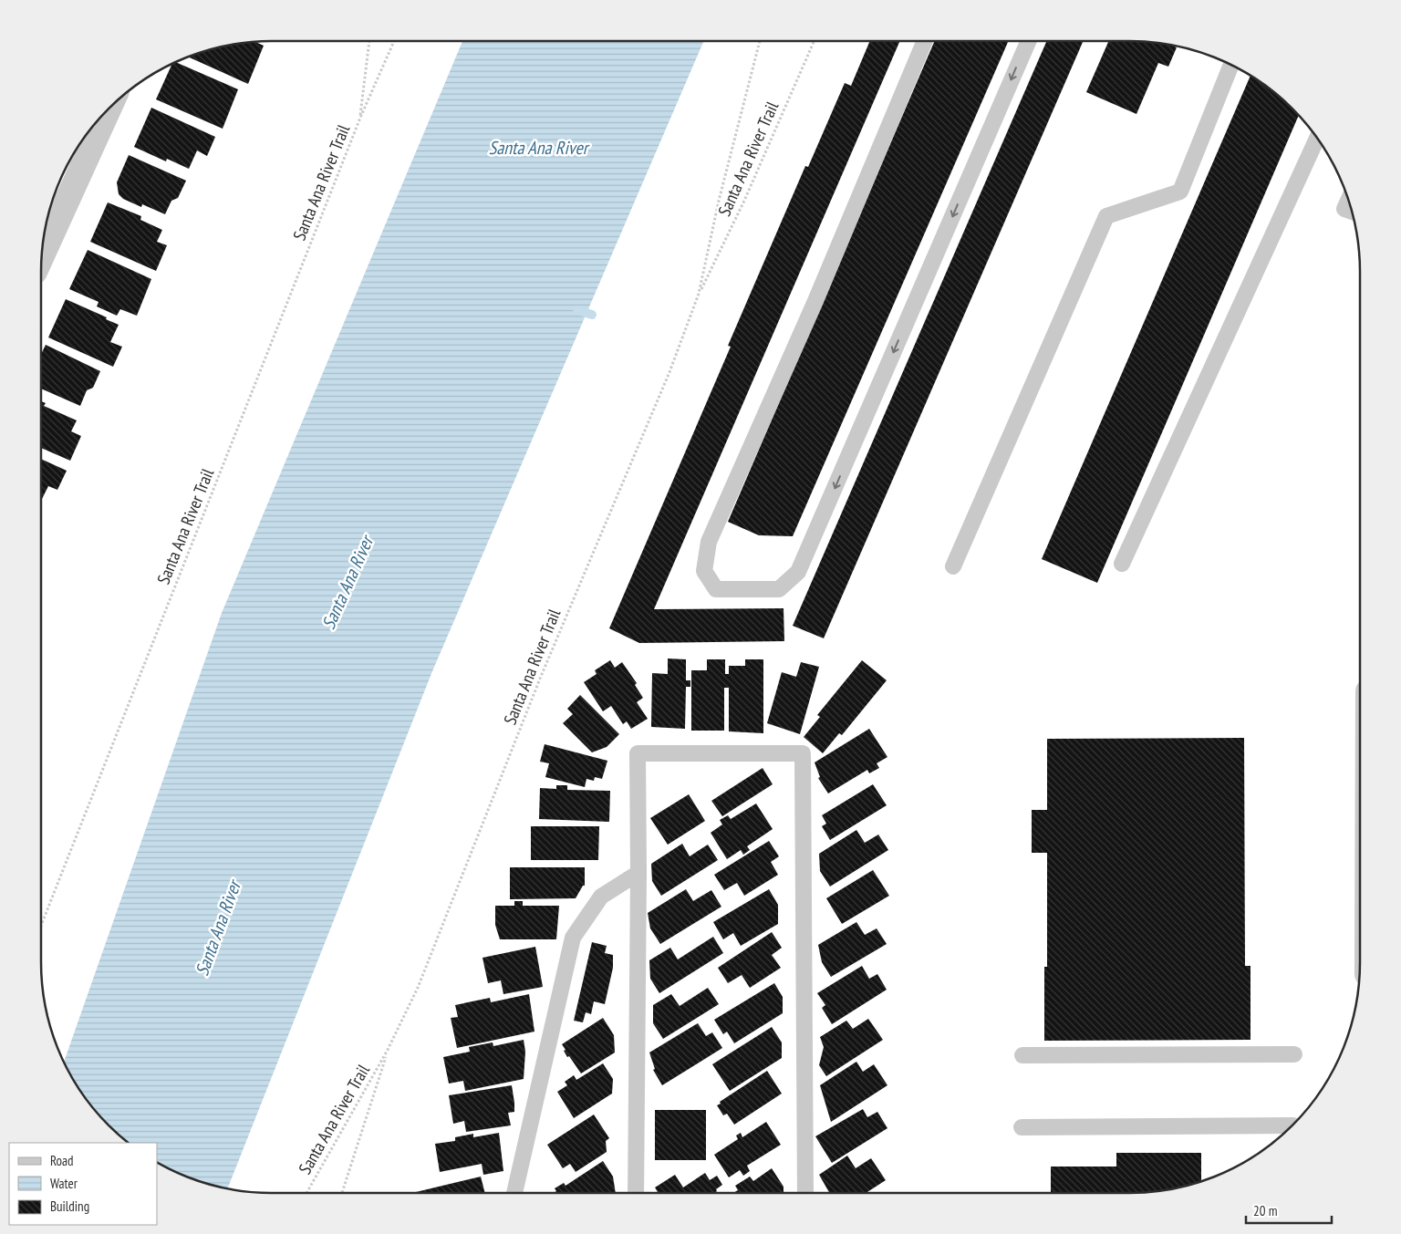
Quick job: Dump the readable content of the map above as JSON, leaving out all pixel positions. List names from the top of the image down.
{
  "streets": {
    "path": ["Santa Ana River Trail"]
  },
  "water": ["Santa Ana River"],
  "legend": ["Road", "Water", "Building"],
  "scale_bar": "20 m"
}
